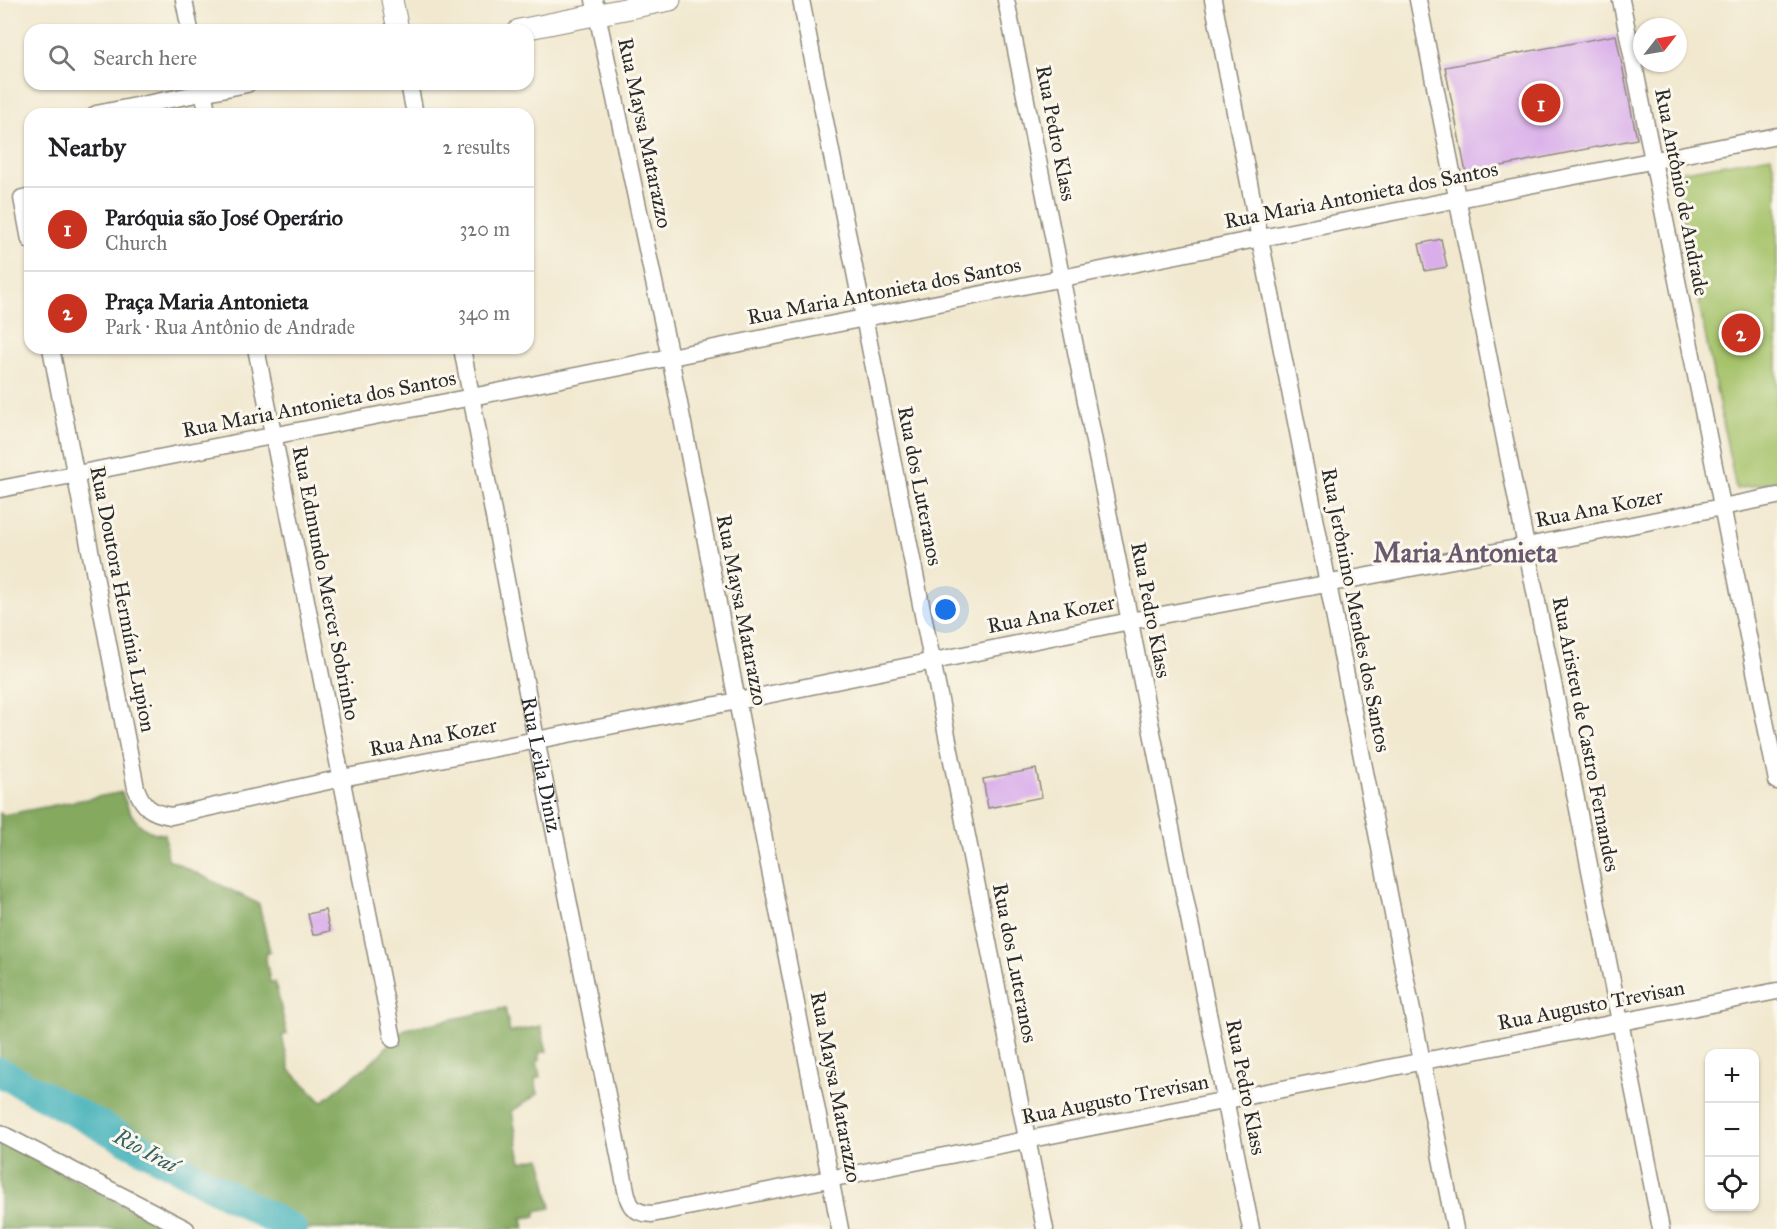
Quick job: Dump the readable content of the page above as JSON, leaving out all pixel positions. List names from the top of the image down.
{
  "streets": {
    "street": [
      "Rua Maysa Matarazzo",
      "Rua Pedro Klass",
      "Rua Antônio de Andrade",
      "Rua Maria Antonieta dos Santos",
      "Rua dos Luteranos",
      "Rua Ana Kozer",
      "Rua Edmundo Mercer Sobrinho",
      "Rua Doutora Hermínia Lupion",
      "Rua Jerônimo Mendes dos Santos",
      "Rua Aristeu de Castro Fernandes",
      "Rua Leila Diniz",
      "Rua Augusto Trevisan"
    ]
  },
  "crossings": [
    ["Rua Maysa Matarazzo", "Rua Maria Antonieta dos Santos"],
    ["Rua Maysa Matarazzo", "Rua Ana Kozer"],
    ["Rua Maysa Matarazzo", "Rua Augusto Trevisan"],
    ["Rua Pedro Klass", "Rua Maria Antonieta dos Santos"],
    ["Rua Pedro Klass", "Rua Ana Kozer"],
    ["Rua Pedro Klass", "Rua Augusto Trevisan"],
    ["Rua Antônio de Andrade", "Rua Maria Antonieta dos Santos"],
    ["Rua Antônio de Andrade", "Rua Ana Kozer"],
    ["Rua Maria Antonieta dos Santos", "Rua dos Luteranos"],
    ["Rua Maria Antonieta dos Santos", "Rua Edmundo Mercer Sobrinho"],
    ["Rua Maria Antonieta dos Santos", "Rua Doutora Hermínia Lupion"],
    ["Rua Maria Antonieta dos Santos", "Rua Jerônimo Mendes dos Santos"],
    ["Rua Maria Antonieta dos Santos", "Rua Aristeu de Castro Fernandes"],
    ["Rua Maria Antonieta dos Santos", "Rua Leila Diniz"],
    ["Rua dos Luteranos", "Rua Ana Kozer"],
    ["Rua dos Luteranos", "Rua Augusto Trevisan"],
    ["Rua Ana Kozer", "Rua Edmundo Mercer Sobrinho"],
    ["Rua Ana Kozer", "Rua Doutora Hermínia Lupion"],
    ["Rua Ana Kozer", "Rua Jerônimo Mendes dos Santos"],
    ["Rua Ana Kozer", "Rua Aristeu de Castro Fernandes"],
    ["Rua Ana Kozer", "Rua Leila Diniz"],
    ["Rua Jerônimo Mendes dos Santos", "Rua Augusto Trevisan"],
    ["Rua Aristeu de Castro Fernandes", "Rua Augusto Trevisan"],
    ["Rua Leila Diniz", "Rua Augusto Trevisan"]
  ],
  "districts": ["Maria Antonieta"],
  "water": ["Rio Iraí"],
  "north": "top right",
  "page": {
    "search": "Search here",
    "pins": ["1", "2"],
    "heading": ["Nearby", "2 results"],
    "list": [
      {
        "mark": "1",
        "name": "Paróquia são José Operário",
        "note": "Church",
        "value": "320 m"
      },
      {
        "mark": "2",
        "name": "Praça Maria Antonieta",
        "note": "Park · Rua Antônio de Andrade",
        "value": "340 m"
      }
    ],
    "map_buttons": ["+", "−"]
  }
}
